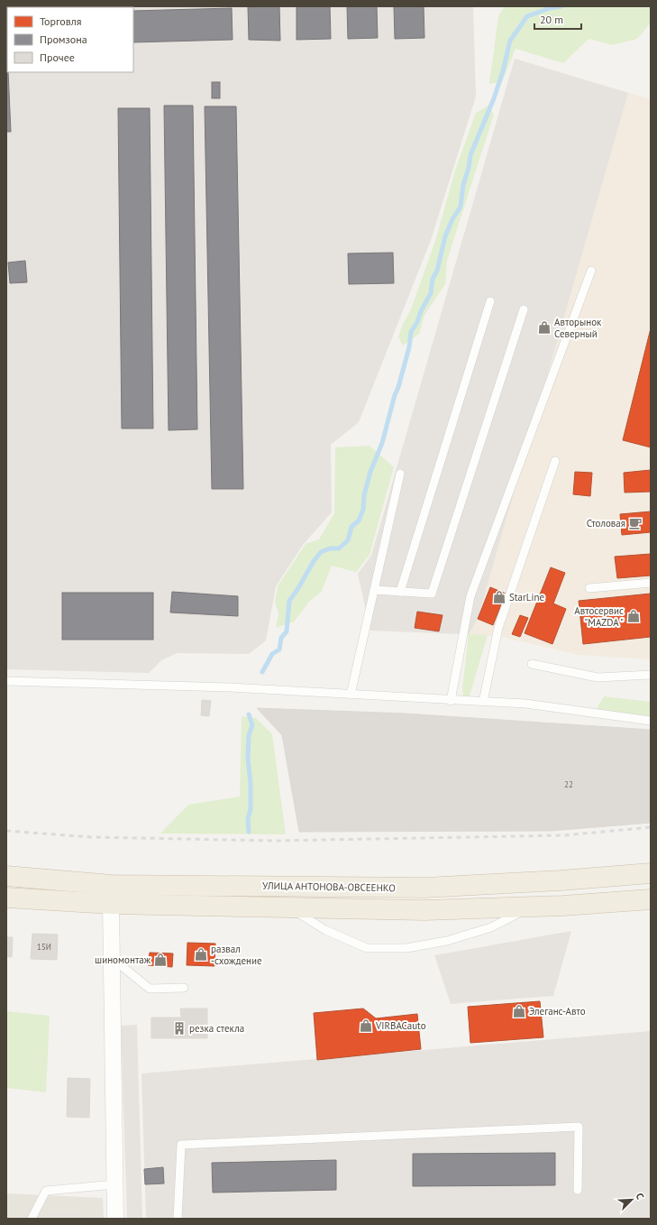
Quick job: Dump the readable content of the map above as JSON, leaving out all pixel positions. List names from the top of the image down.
{
  "streets": {
    "highway": ["УЛИЦА АНТОНОВА-ОВСЕЕНКО"]
  },
  "places": {
    "shop": [
      "Авторынок Северный",
      "StarLine",
      "Автосервис \"MAZDA \"",
      "развал -схождение",
      "шиномонтаж",
      "Элеганс-Авто",
      "VIRBACauto"
    ],
    "cafe": ["Столовая"],
    "building": ["резка стекла"]
  },
  "house_numbers": ["22", "15И"],
  "legend": ["Торговля", "Промзона", "Прочее"],
  "scale_bar": "20 m",
  "north": "top right"
}
